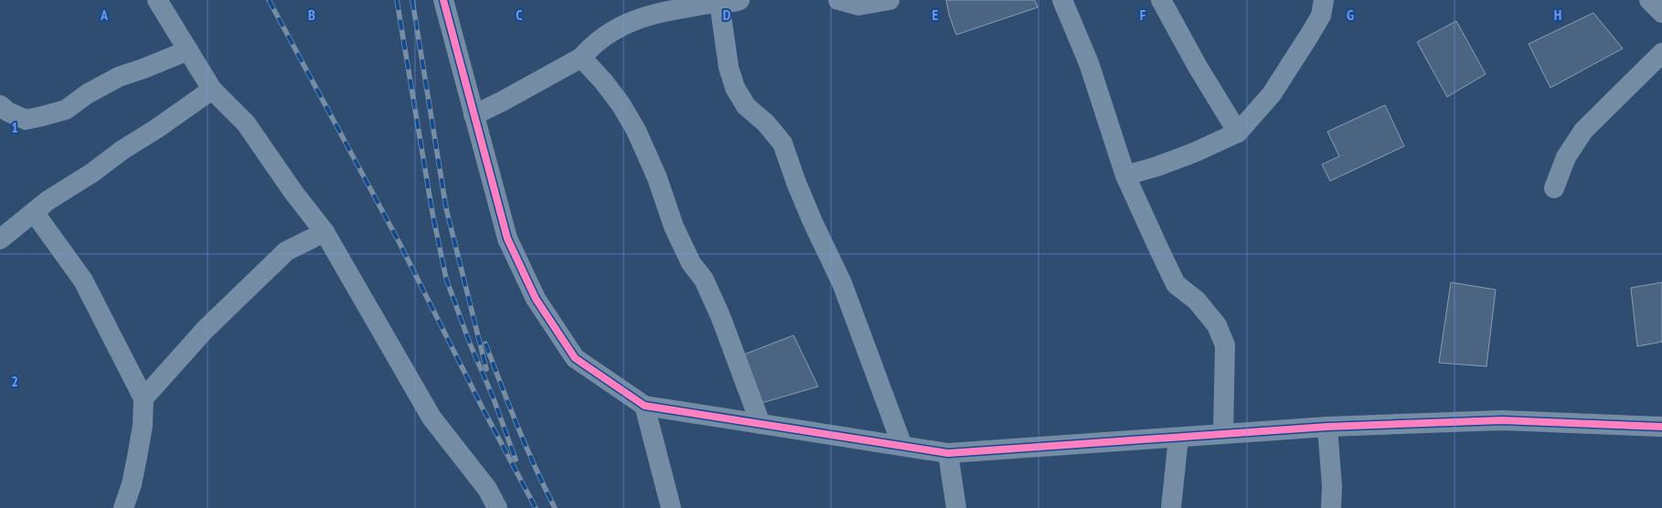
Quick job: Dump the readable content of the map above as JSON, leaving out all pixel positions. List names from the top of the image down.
{
  "grid": {
    "columns": [
      "A",
      "B",
      "C",
      "D",
      "E",
      "F",
      "G",
      "H"
    ],
    "rows": ["1", "2"]
  }
}
